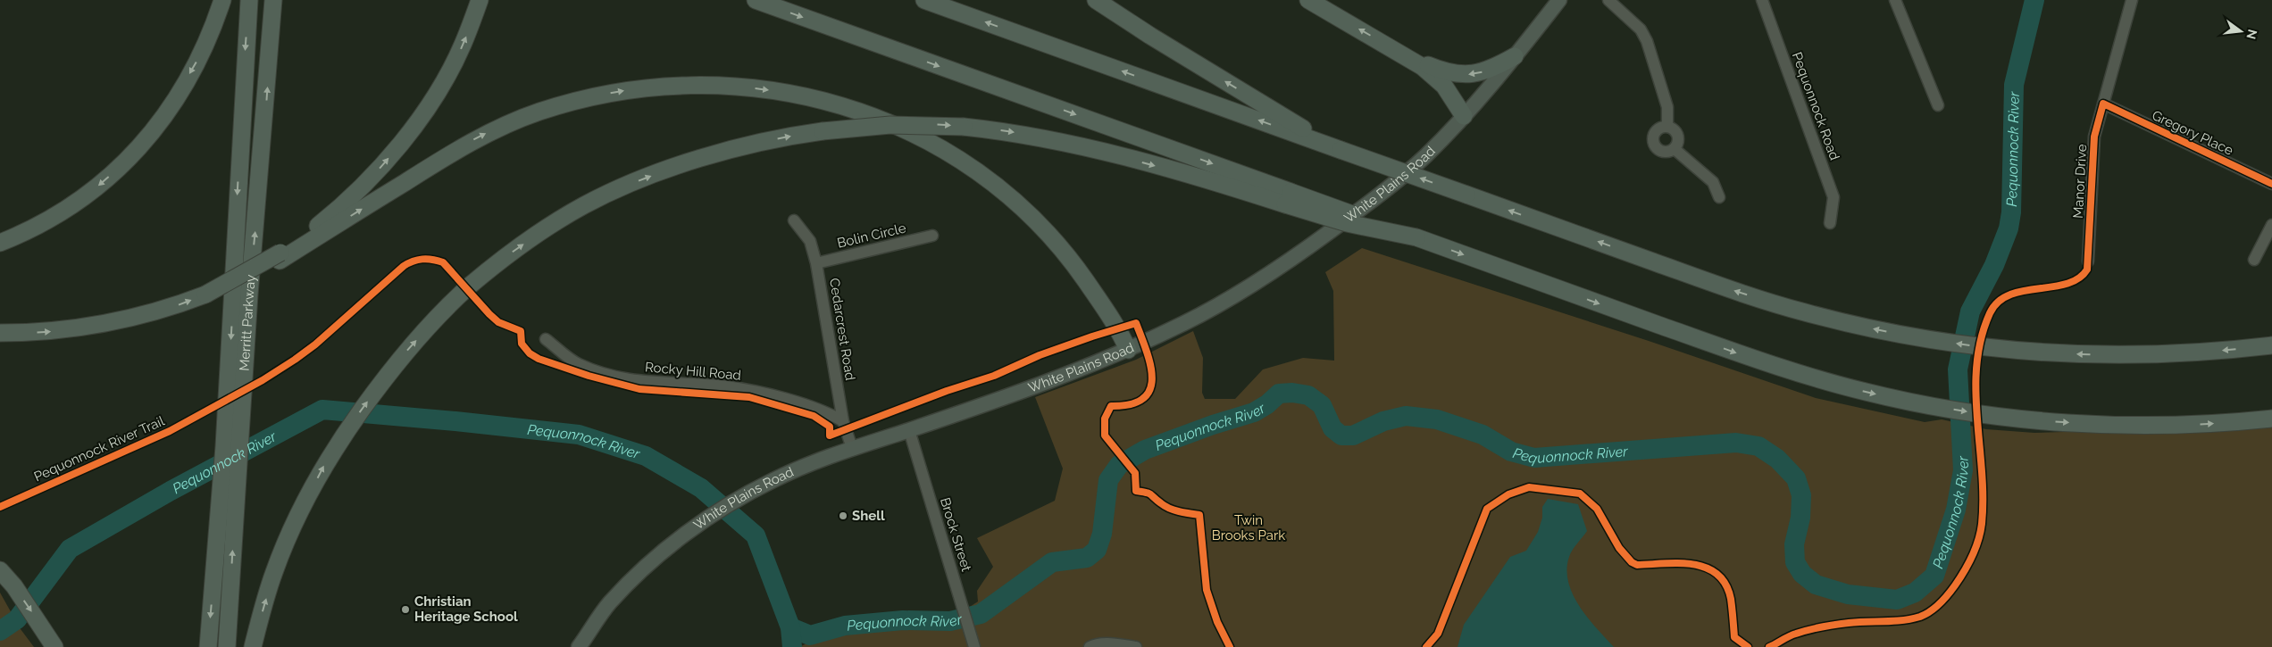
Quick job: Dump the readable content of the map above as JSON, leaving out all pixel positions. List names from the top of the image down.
{
  "streets": {
    "highway": ["Merritt Parkway"],
    "main road": ["White Plains Road"],
    "street": [
      "Pequonnock Road",
      "Gregory Place",
      "Manor Drive",
      "Bolin Circle",
      "Cedarcrest Road",
      "Rocky Hill Road",
      "Brock Street"
    ],
    "cycle path": ["Pequonnock River Trail"]
  },
  "crossings": [
    ["Gregory Place", "Manor Drive"],
    ["White Plains Road", "Cedarcrest Road"],
    ["White Plains Road", "Brock Street"],
    ["Bolin Circle", "Cedarcrest Road"],
    ["Cedarcrest Road", "Rocky Hill Road"]
  ],
  "water": ["Pequonnock River"],
  "parks": ["Twin Brooks Park"],
  "places": ["Shell", "Christian Heritage School"],
  "north": "right"
}
